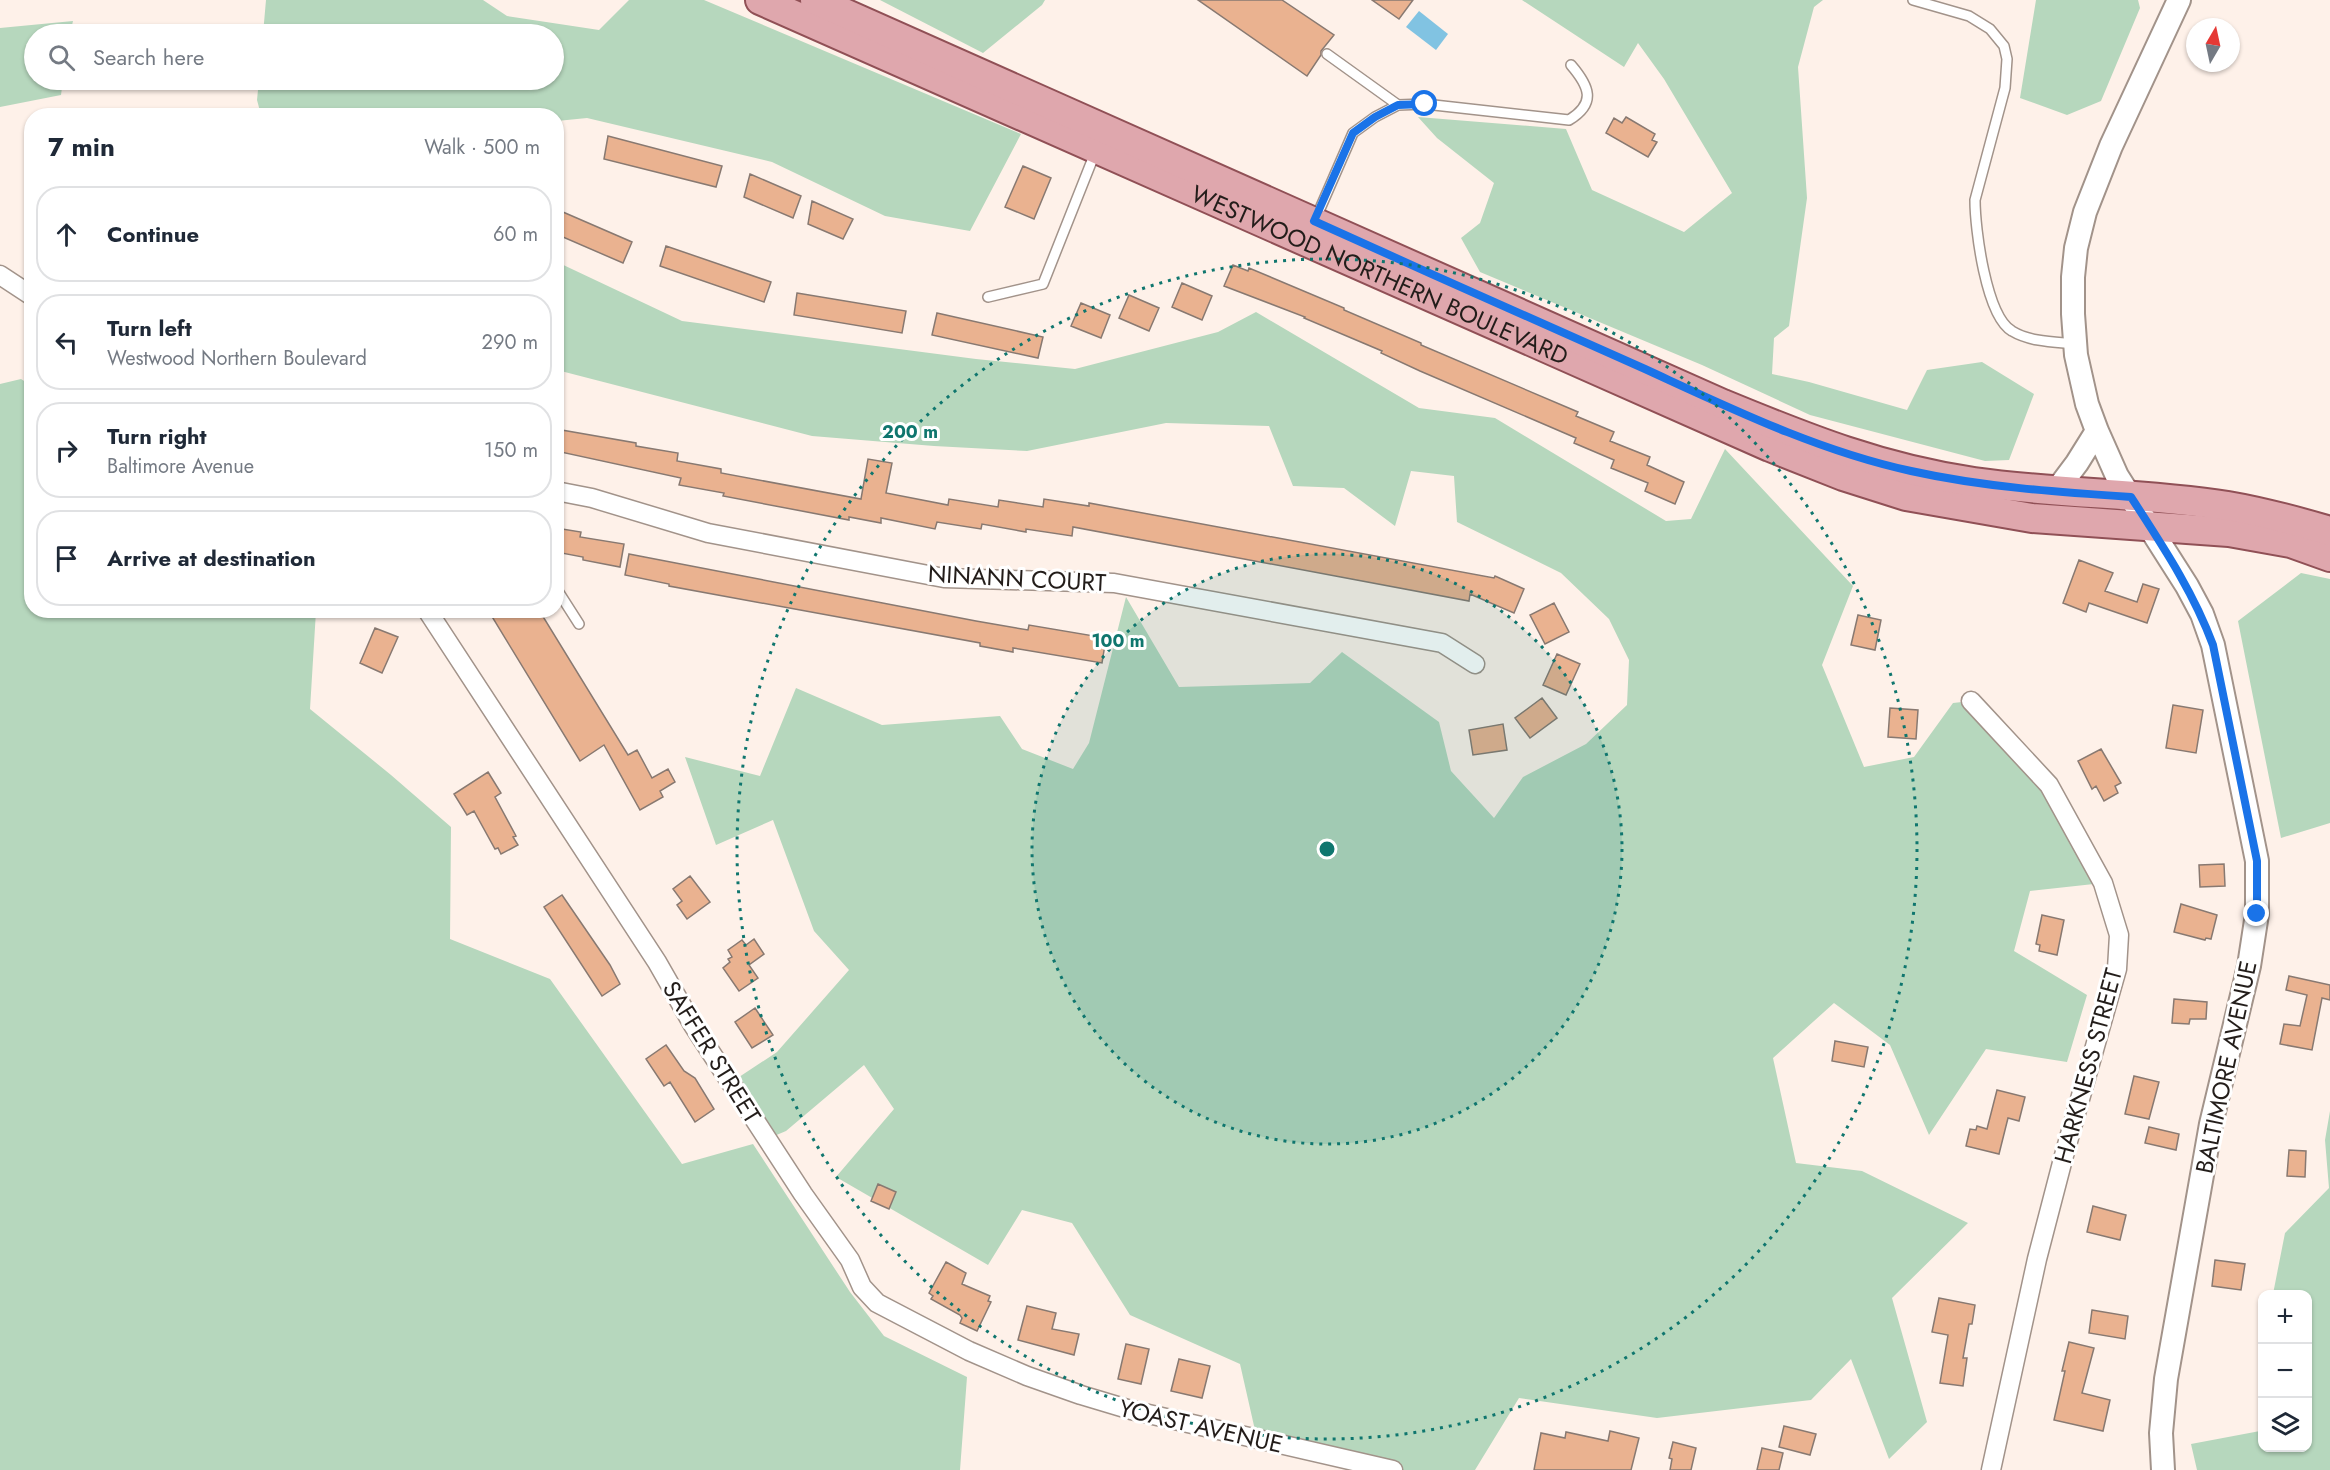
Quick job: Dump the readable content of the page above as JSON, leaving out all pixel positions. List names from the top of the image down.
{
  "streets": {
    "main road": ["WESTWOOD NORTHERN BOULEVARD"],
    "street": [
      "NINANN COURT",
      "SAFFER STREET",
      "HARKNESS STREET",
      "BALTIMORE AVENUE",
      "YOAST AVENUE"
    ]
  },
  "crossings": [
    ["WESTWOOD NORTHERN BOULEVARD", "BALTIMORE AVENUE"],
    ["SAFFER STREET", "YOAST AVENUE"]
  ],
  "north": "top",
  "page": {
    "search": "Search here",
    "heading": ["7 min", "Walk · 500 m"],
    "list": [
      ["Continue", "60 m"],
      ["Turn left", "Westwood Northern Boulevard", "290 m"],
      ["Turn right", "Baltimore Avenue", "150 m"],
      "Arrive at destination"
    ],
    "map_buttons": ["+", "−"]
  },
  "rings": ["200 m", "100 m"]
}
